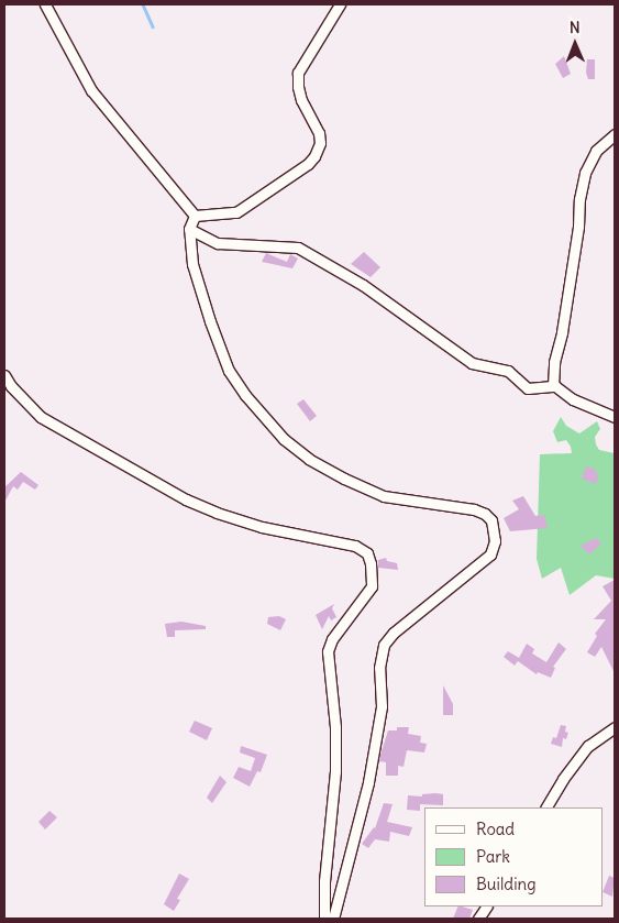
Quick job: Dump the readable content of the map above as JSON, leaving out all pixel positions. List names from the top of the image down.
{
  "legend": ["Road", "Park", "Building"],
  "north": "top"
}
